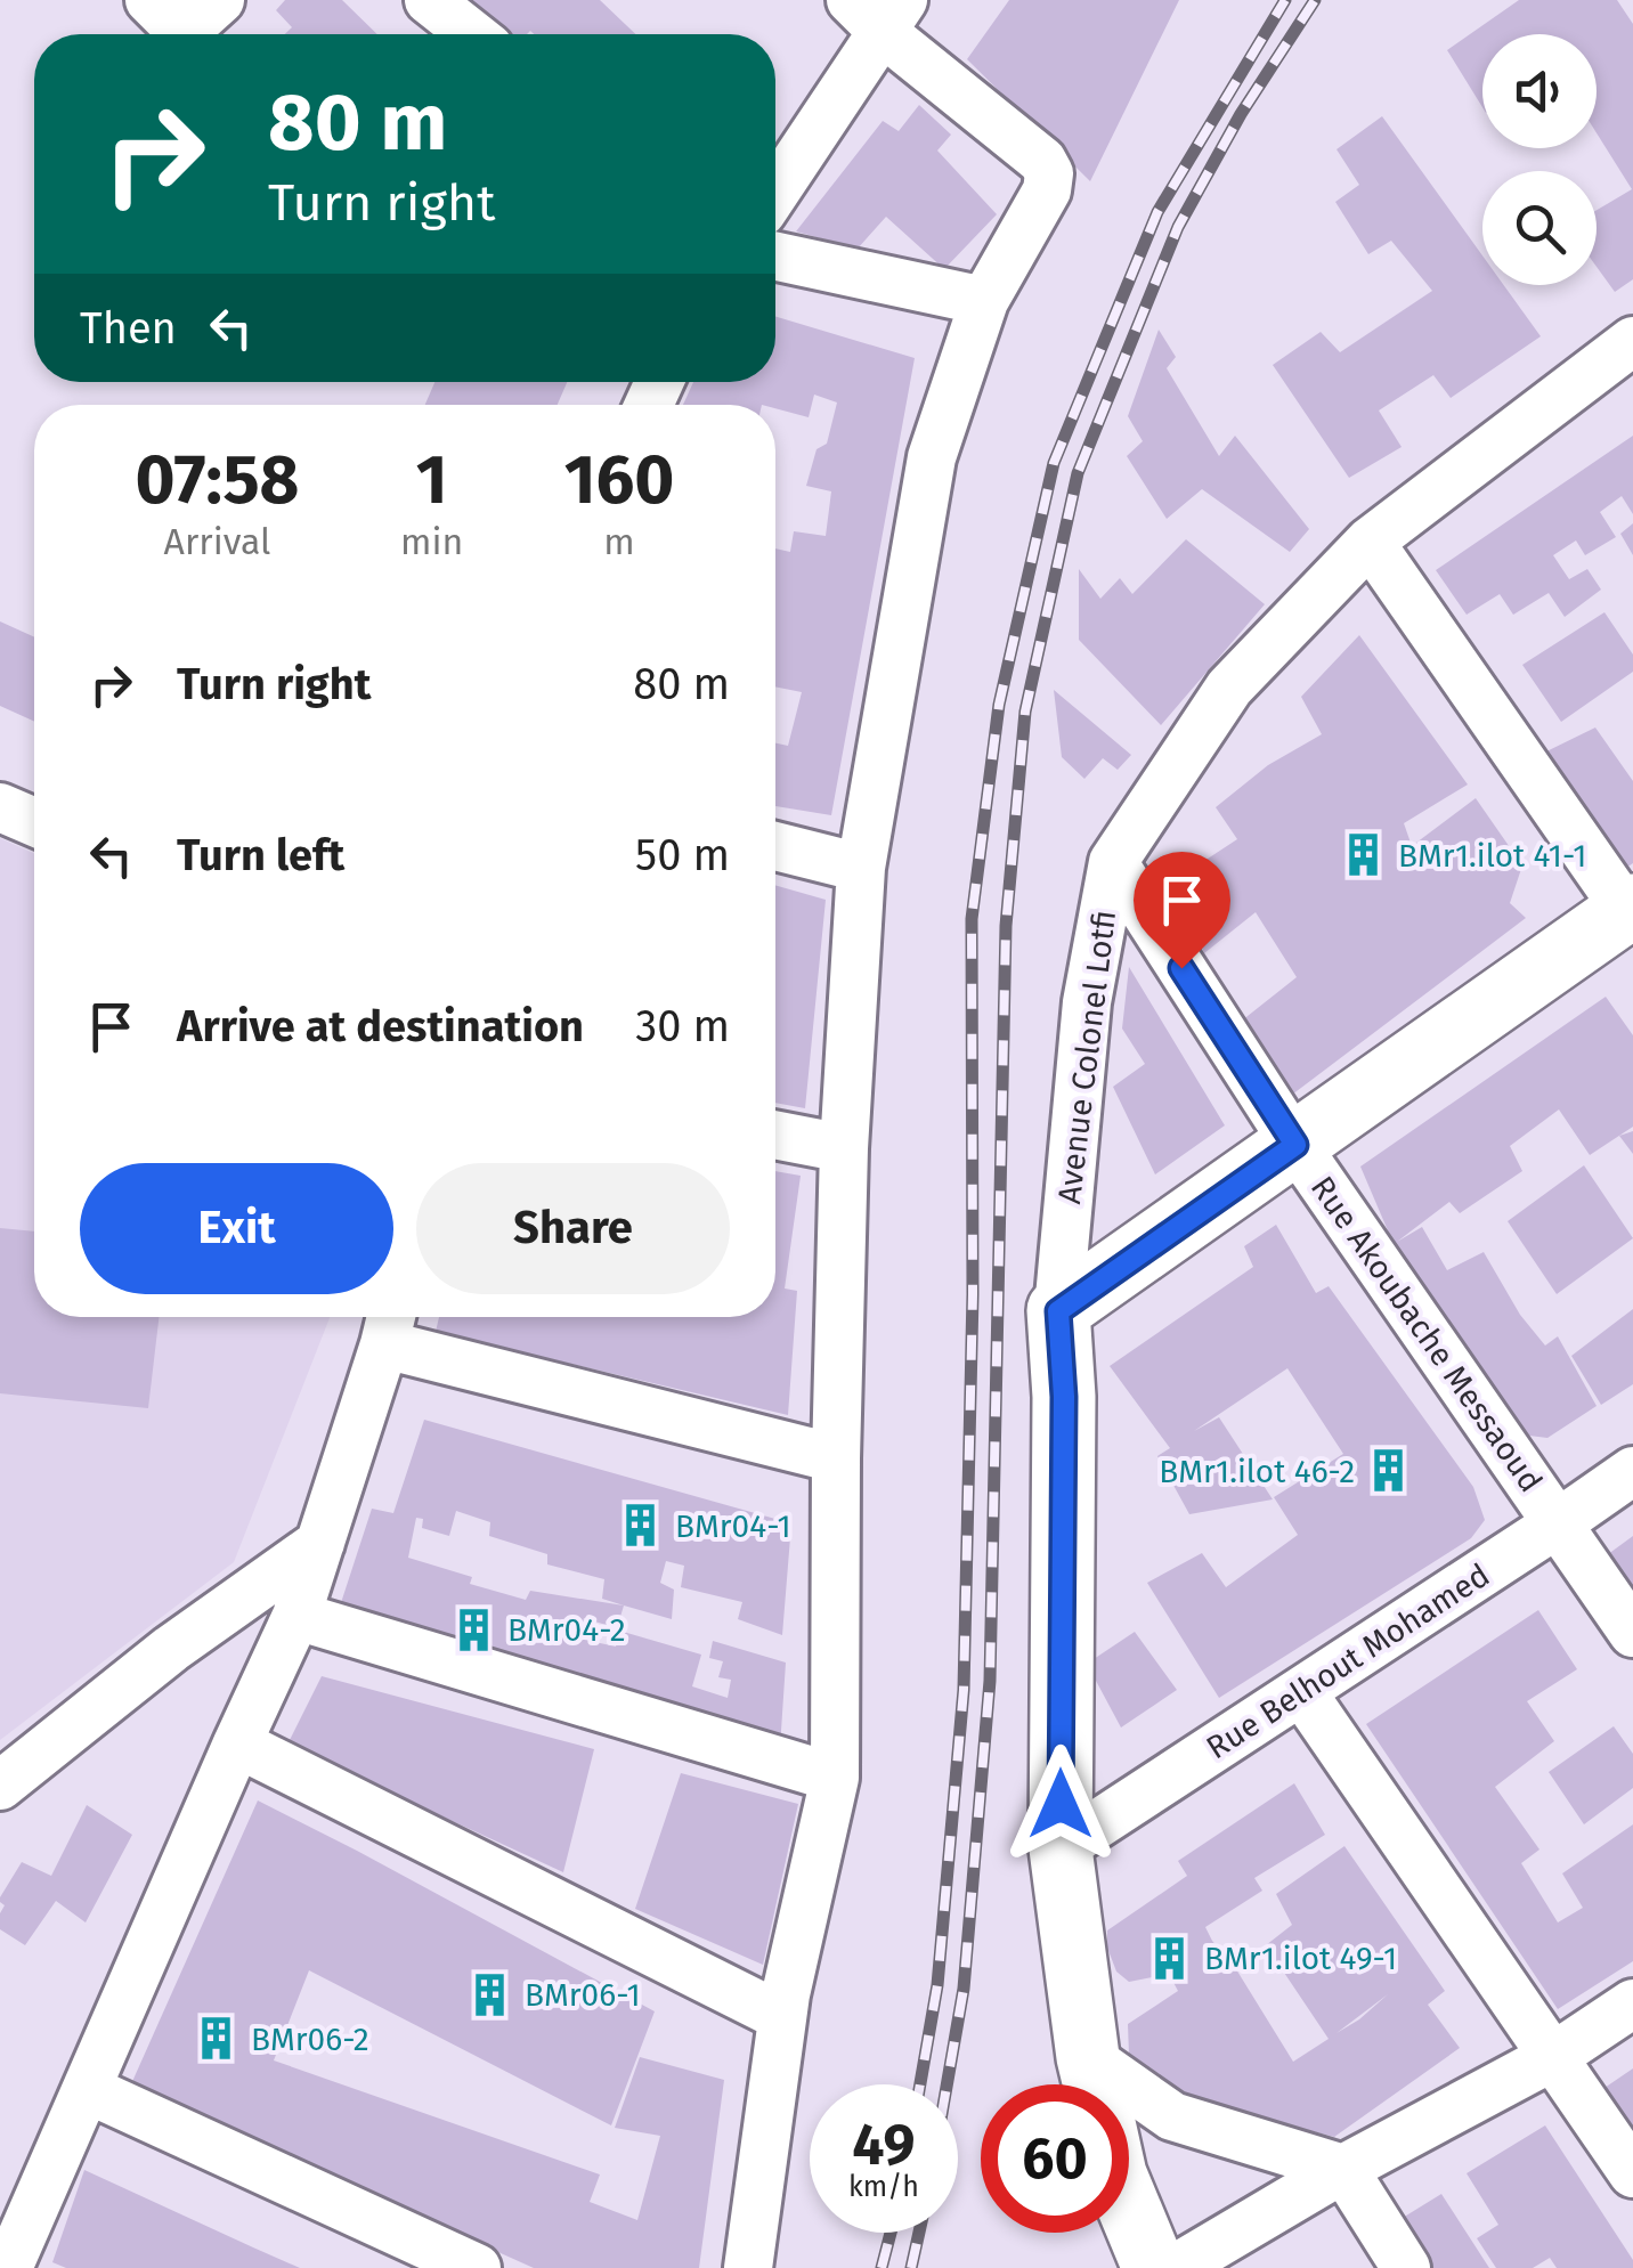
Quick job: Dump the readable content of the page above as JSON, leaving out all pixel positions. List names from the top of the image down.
{
  "streets": {
    "street": ["Avenue Colonel Lotfi", "Rue Akoubache Messaoud", "Rue Belhout Mohamed"]
  },
  "crossings": [
    ["Avenue Colonel Lotfi", "Rue Akoubache Messaoud"],
    ["Rue Akoubache Messaoud", "Rue Belhout Mohamed"]
  ],
  "places": {
    "building": [
      "BMr1.ilot 41-1",
      "BMr1.ilot 46-2",
      "BMr04-1",
      "BMr04-2",
      "BMr1.ilot 49-1",
      "BMr06-1",
      "BMr06-2"
    ]
  },
  "page": {
    "turn": ["80 m", "Turn right"],
    "then": "Then",
    "eta": [
      "07:58",
      "Arrival",
      "1",
      "min",
      "160",
      "m"
    ],
    "list": [
      {
        "name": "Turn right",
        "value": "80 m"
      },
      {
        "name": "Turn left",
        "value": "50 m"
      },
      {
        "name": "Arrive at destination",
        "value": "30 m"
      }
    ],
    "buttons": ["Exit", "Share"],
    "speed": "49 km/h",
    "limit": "60"
  }
}
